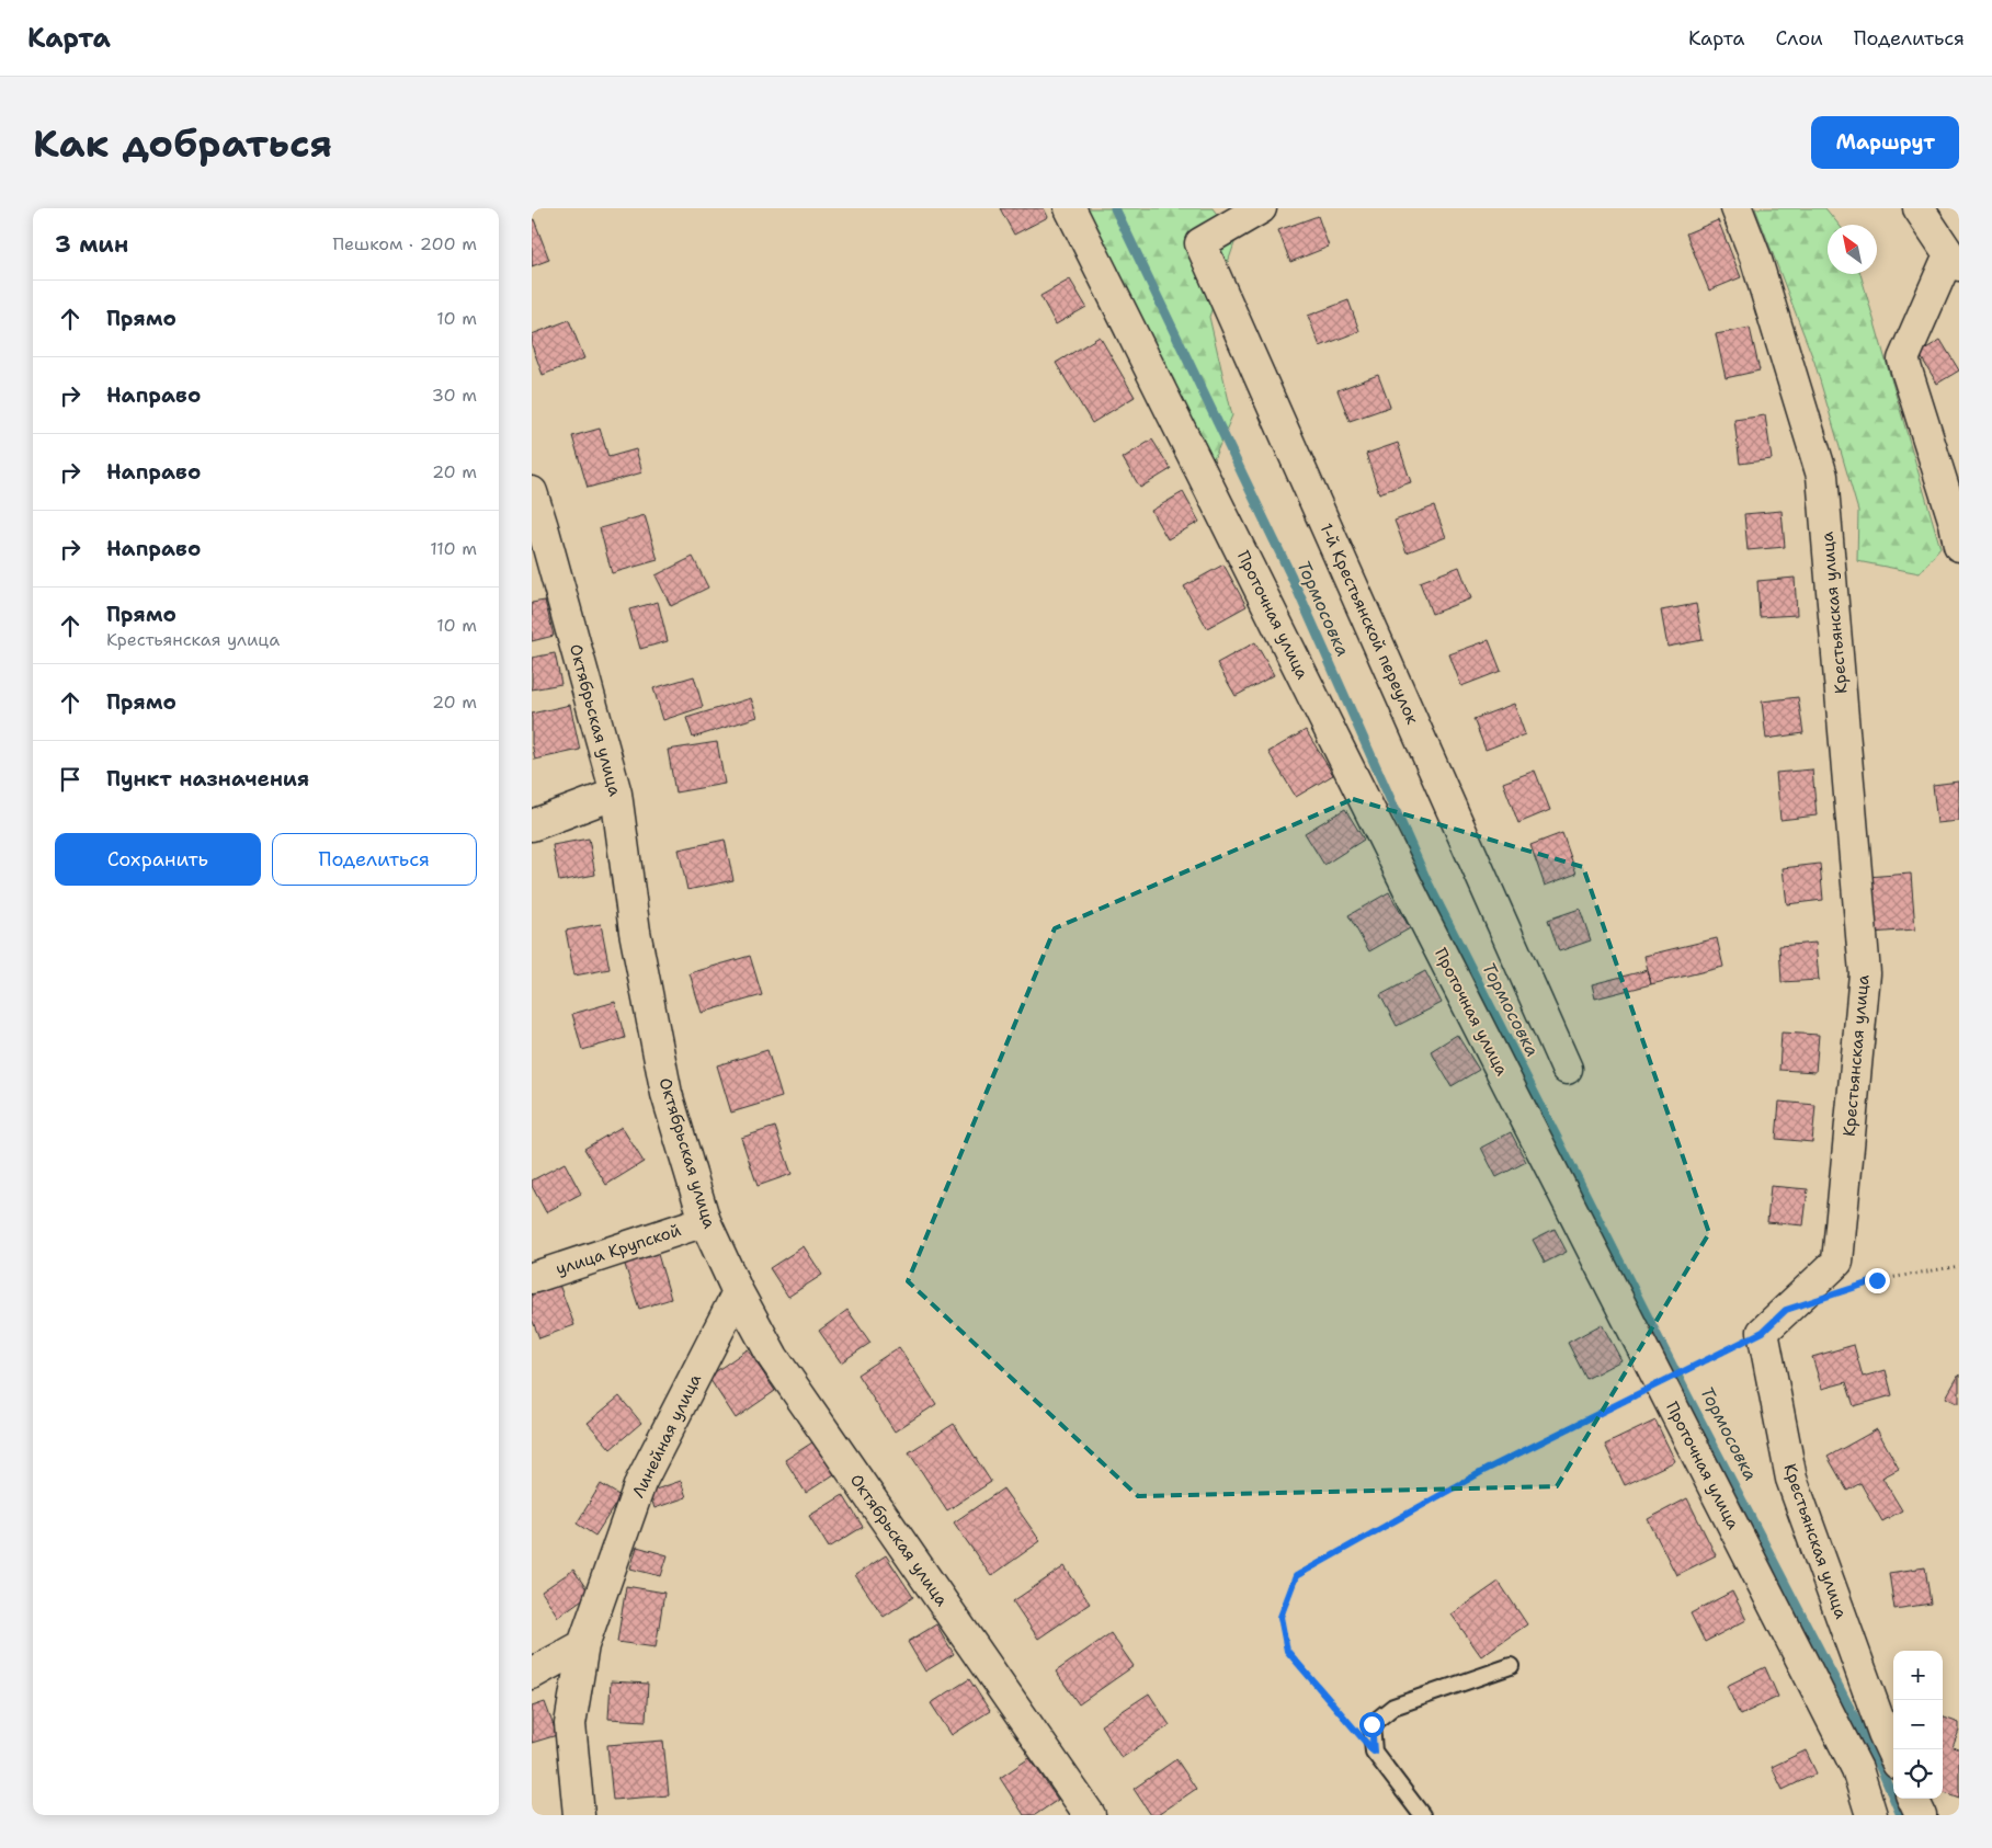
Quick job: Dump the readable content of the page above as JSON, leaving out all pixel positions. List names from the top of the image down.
{
  "streets": {
    "street": [
      "Крестьянская улица",
      "Проточная улица",
      "1-й Крестьянской переулок",
      "Октябрьская улица",
      "улица Крупской",
      "Линейная улица"
    ]
  },
  "crossings": [
    ["Октябрьская улица", "улица Крупской"],
    ["Октябрьская улица", "Линейная улица"]
  ],
  "water": ["Тормосовка"],
  "north": "top left",
  "page": {
    "header": "Карта",
    "nav": ["Карта", "Слои", "Поделиться"],
    "buttons": [
      "Маршрут",
      ["Сохранить", "Поделиться"]
    ],
    "title": "Как добраться",
    "heading": ["3 мин", "Пешком · 200 m"],
    "list": [
      ["Прямо", "10 m"],
      ["Направо", "30 m"],
      ["Направо", "20 m"],
      ["Направо", "110 m"],
      ["Прямо", "Крестьянская улица", "10 m"],
      ["Прямо", "20 m"],
      "Пункт назначения"
    ],
    "map_buttons": ["+", "−"]
  }
}
